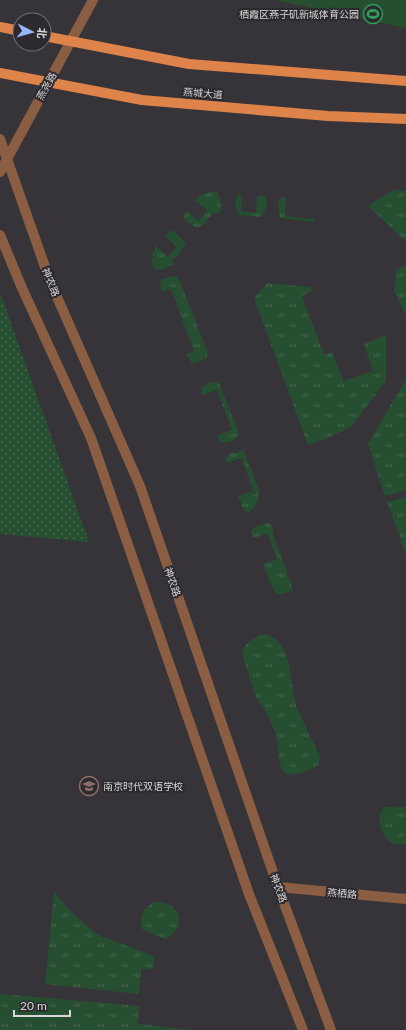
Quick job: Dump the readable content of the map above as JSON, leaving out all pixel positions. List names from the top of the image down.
{
  "streets": {
    "main road": ["燕城大道"],
    "street": ["燕尧路", "神农路", "燕栖路"]
  },
  "crossings": [
    ["神农路", "燕栖路"]
  ],
  "places": {
    "sports": ["栖霞区燕子矶新城体育公园"],
    "school or university": ["南京时代双语学校"]
  },
  "scale_bar": "20 m",
  "north": "right"
}
